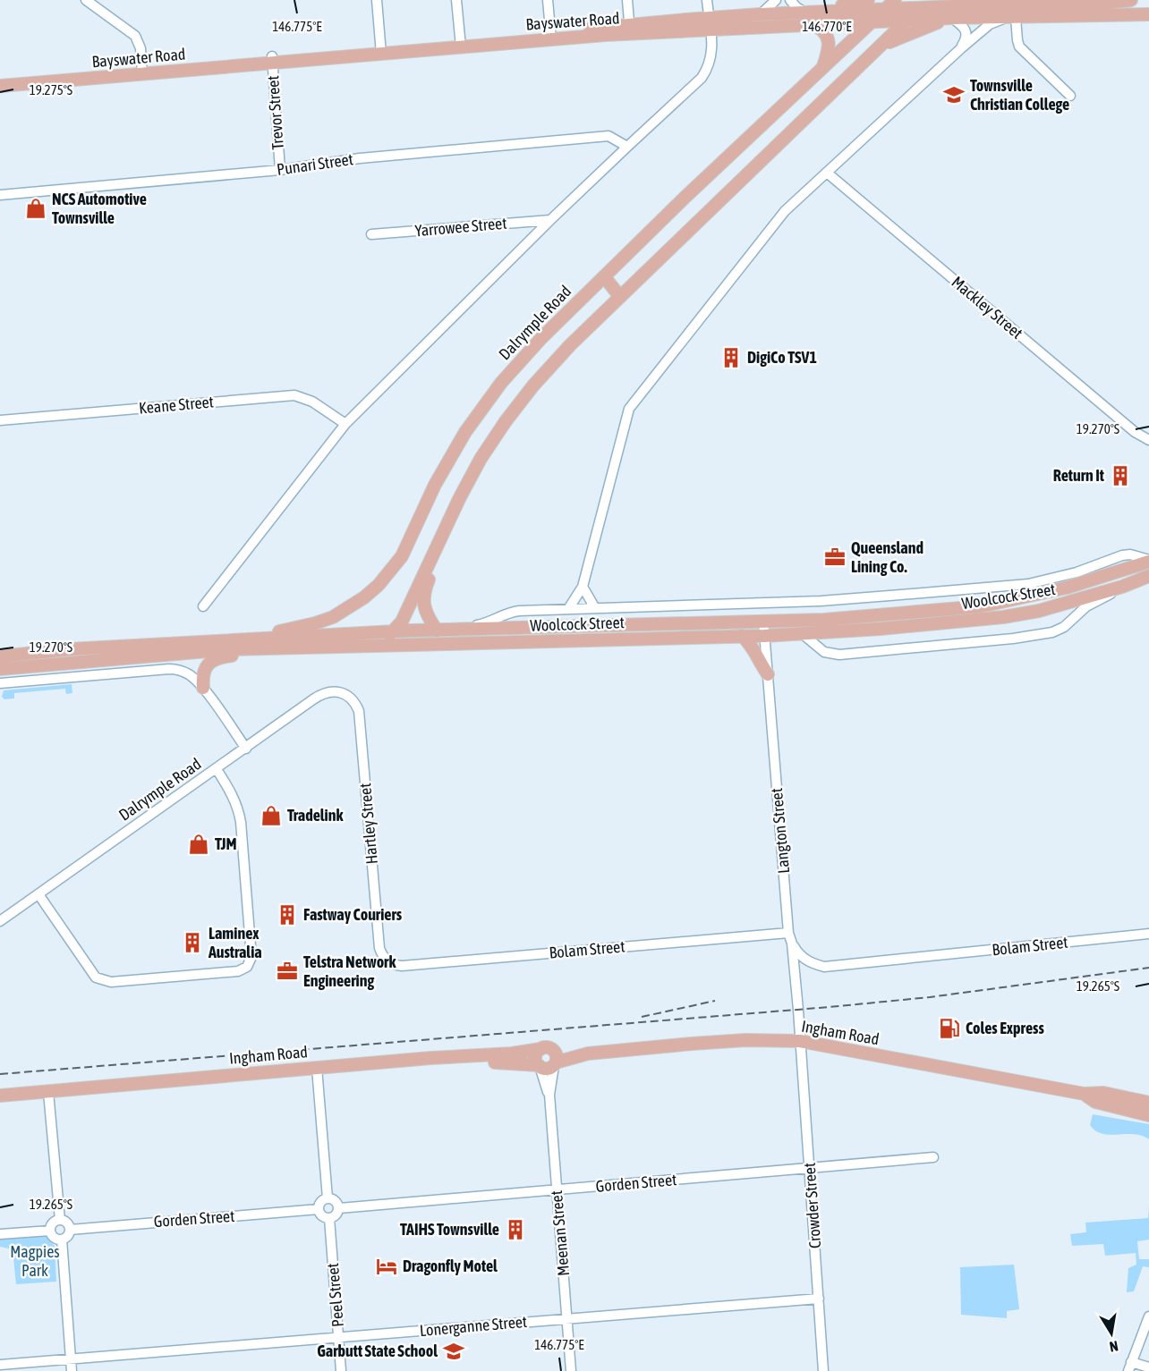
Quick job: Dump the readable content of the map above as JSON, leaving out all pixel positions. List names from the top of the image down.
{
  "streets": {
    "main road": [
      "Bayswater Road",
      "Dalrymple Road",
      "Woolcock Street",
      "Ingham Road"
    ],
    "street": [
      "Trevor Street",
      "Punari Street",
      "Yarrowee Street",
      "Mackley Street",
      "Keane Street",
      "Hartley Street",
      "Langton Street",
      "Bolam Street",
      "Gorden Street",
      "Crowder Street",
      "Meenan Street",
      "Peel Street",
      "Lonerganne Street"
    ]
  },
  "crossings": [
    ["Bayswater Road", "Trevor Street"],
    ["Bayswater Road", "Dalrymple Road"],
    ["Trevor Street", "Punari Street"],
    ["Dalrymple Road", "Woolcock Street"],
    ["Dalrymple Road", "Hartley Street"],
    ["Woolcock Street", "Langton Street"],
    ["Hartley Street", "Bolam Street"],
    ["Langton Street", "Bolam Street"],
    ["Langton Street", "Ingham Road"],
    ["Langton Street", "Crowder Street"],
    ["Ingham Road", "Crowder Street"],
    ["Ingham Road", "Meenan Street"],
    ["Gorden Street", "Crowder Street"],
    ["Gorden Street", "Meenan Street"],
    ["Gorden Street", "Peel Street"],
    ["Crowder Street", "Lonerganne Street"],
    ["Meenan Street", "Lonerganne Street"],
    ["Peel Street", "Lonerganne Street"]
  ],
  "parks": ["Magpies Park"],
  "places": {
    "school or university": ["Townsville Christian College", "Garbutt State School"],
    "shop": ["NCS Automotive Townsville", "Tradelink", "TJM"],
    "building": [
      "DigiCo TSV1",
      "Return It",
      "Fastway Couriers",
      "Laminex Australia",
      "TAIHS Townsville"
    ],
    "office": ["Queensland Lining Co.", "Telstra Network Engineering"],
    "fuel station": ["Coles Express"],
    "hotel": ["Dragonfly Motel"]
  },
  "north": "bottom",
  "coordinates": [
    "146.775°E",
    "146.770°E",
    "19.275°S",
    "19.270°S",
    "19.265°S"
  ]
}
